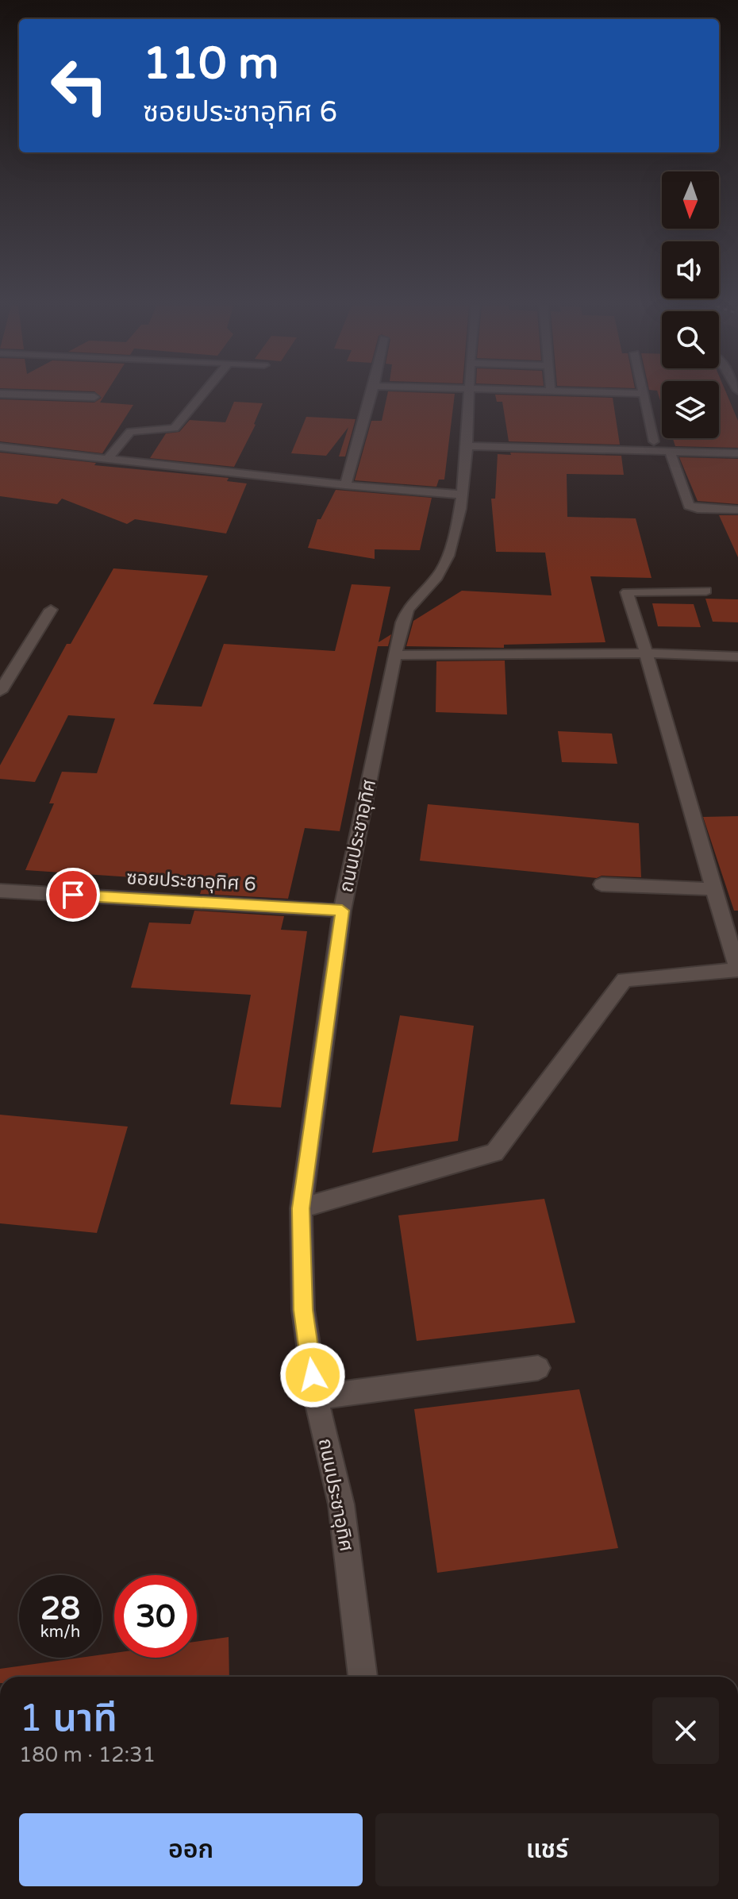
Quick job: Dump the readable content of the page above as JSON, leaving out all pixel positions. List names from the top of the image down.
{
  "streets": {
    "street": ["ถนนประชาอุทิศ", "ซอยประชาอุทิศ 6"]
  },
  "crossings": [
    ["ถนนประชาอุทิศ", "ซอยประชาอุทิศ 6"]
  ],
  "north": "bottom",
  "page": {
    "turn": ["110 m", "ซอยประชาอุทิศ 6"],
    "speed": "28 km/h",
    "limit": "30",
    "heading": ["1 นาที", "180 m · 12:31"],
    "buttons": ["ออก", "แชร์"]
  }
}
